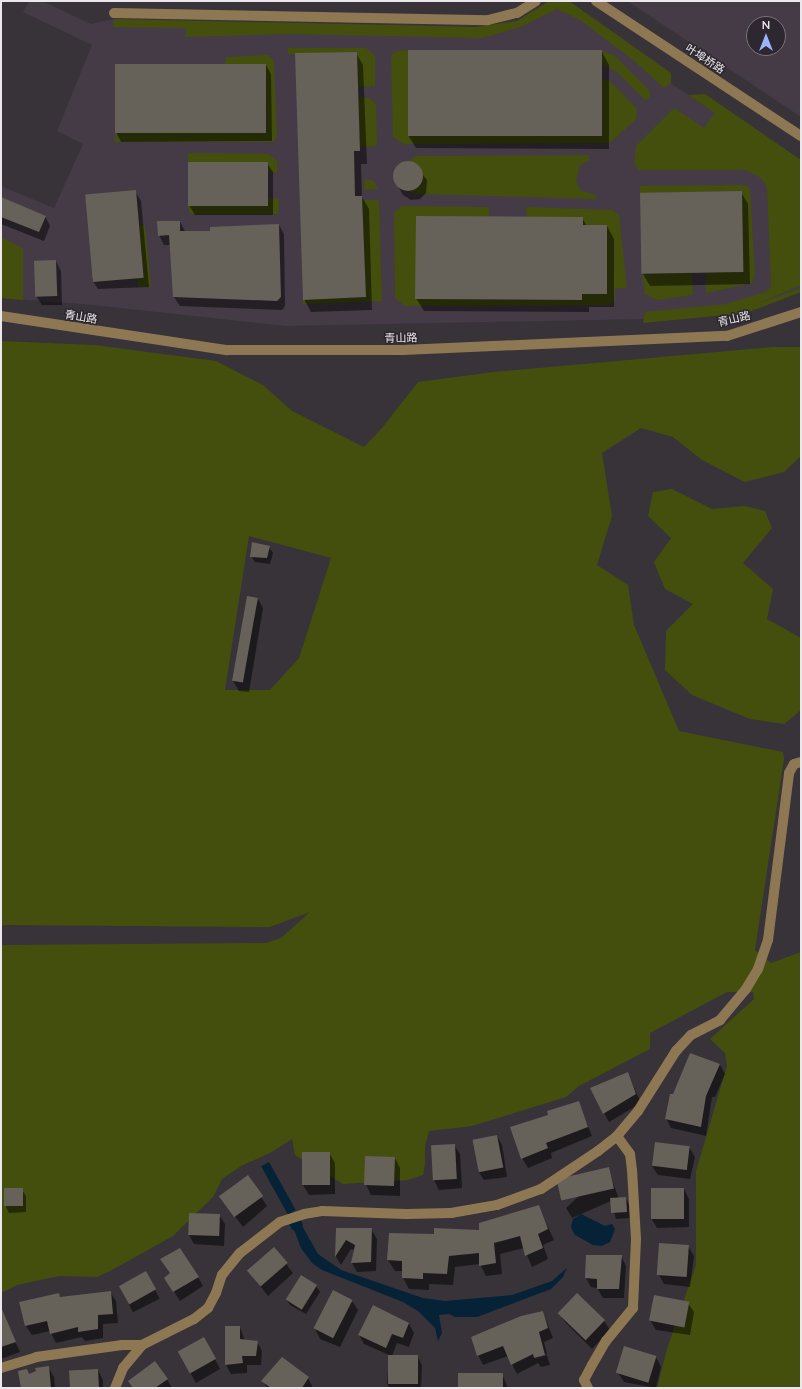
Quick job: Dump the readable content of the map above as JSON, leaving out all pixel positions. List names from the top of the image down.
{
  "streets": {
    "street": ["叶埠桥路", "青山路"]
  },
  "north": "top"
}
